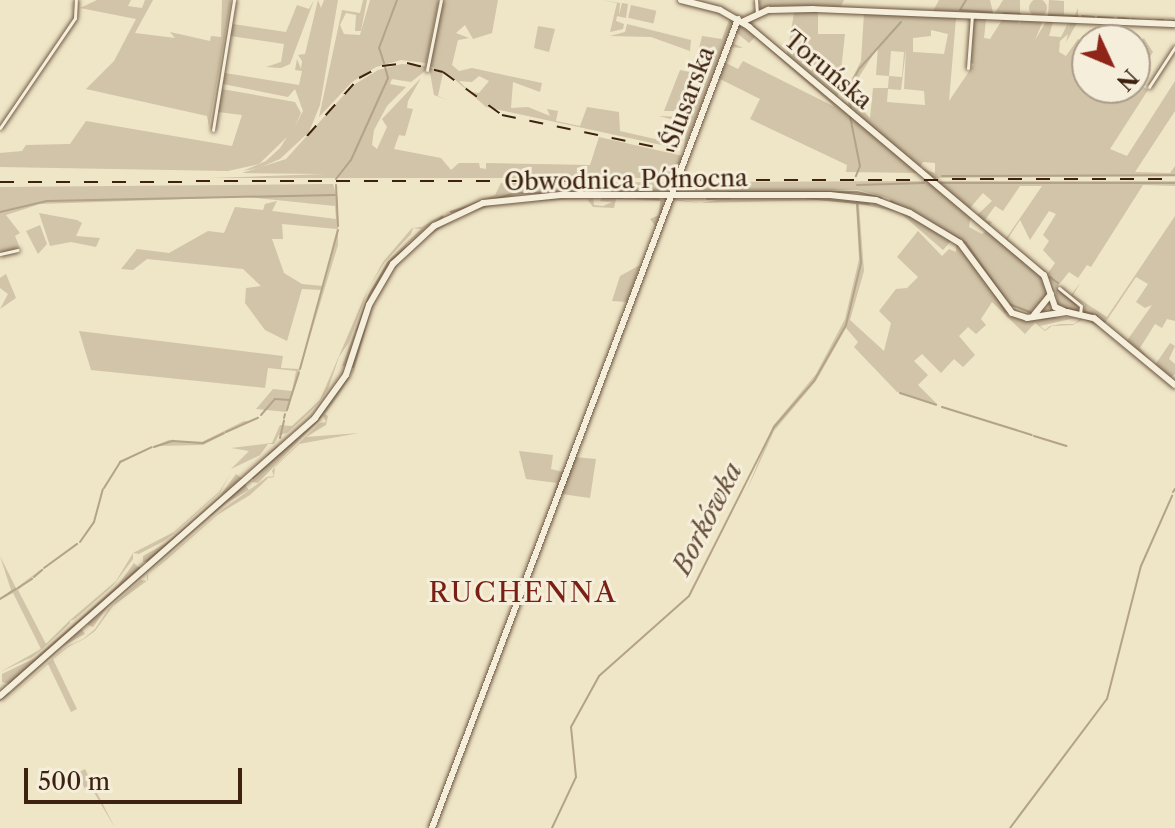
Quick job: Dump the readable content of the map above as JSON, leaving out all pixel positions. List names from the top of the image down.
{
  "streets": {
    "street": ["Toruńska", "Ślusarska", "Obwodnica Północna"]
  },
  "crossings": [
    ["Toruńska", "Ślusarska"],
    ["Ślusarska", "Obwodnica Północna"]
  ],
  "districts": ["RUCHENNA"],
  "water": ["Borkówka"],
  "scale_bar": "500 m",
  "north": "bottom right"
}
